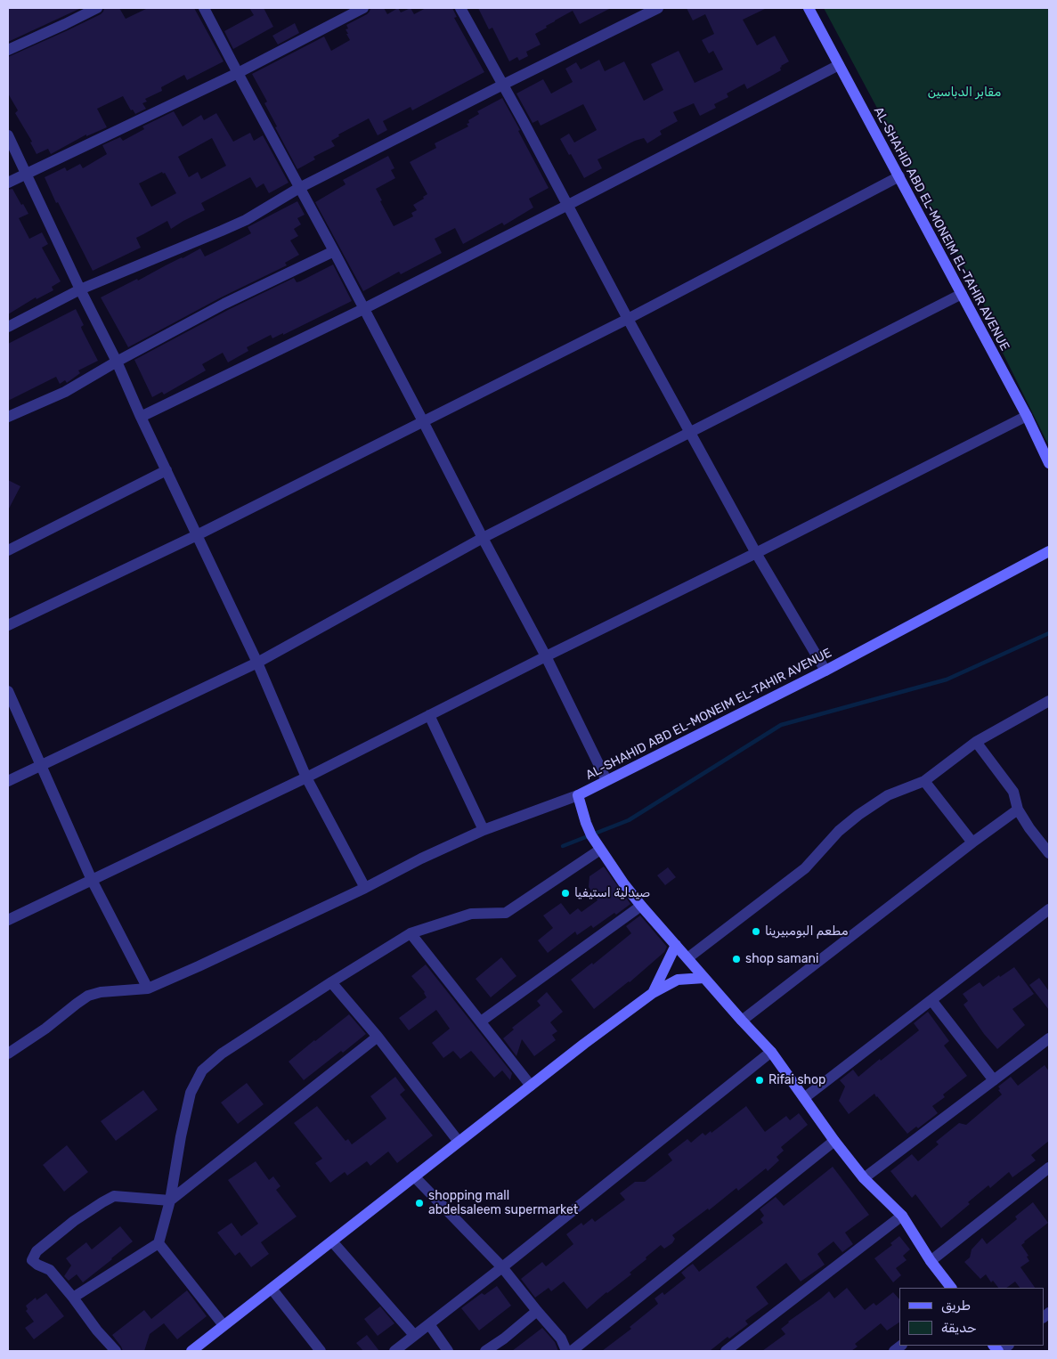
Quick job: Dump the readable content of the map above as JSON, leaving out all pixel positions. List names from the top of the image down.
{
  "streets": {
    "street": ["AL-SHAHID ABD EL-MONEIM EL-TAHIR AVENUE"]
  },
  "parks": ["مقابر الدباسين"],
  "places": [
    "صيدلية استيفيا",
    "مطعم البومبيرينا",
    "shop samani",
    "Rifai shop",
    "shopping mall abdelsaleem supermarket"
  ],
  "legend": ["طريق", "حديقة"]
}
